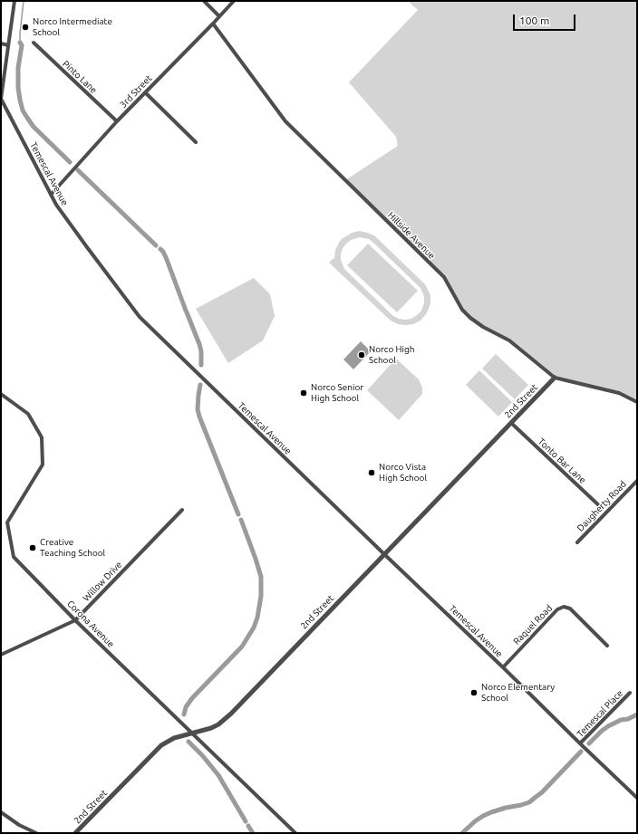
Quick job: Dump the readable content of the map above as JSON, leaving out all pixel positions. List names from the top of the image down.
{
  "streets": {
    "street": [
      "Pinto Lane",
      "3rd Street",
      "Temescal Avenue",
      "Hillside Avenue",
      "2nd Street",
      "Tonto Bar Lane",
      "Daugherty Road",
      "Willow Drive",
      "Corona Avenue",
      "Raquel Road",
      "Temescal Place"
    ]
  },
  "crossings": [
    ["Pinto Lane", "3rd Street"],
    ["3rd Street", "Temescal Avenue"],
    ["3rd Street", "Hillside Avenue"],
    ["Temescal Avenue", "2nd Street"],
    ["Temescal Avenue", "Raquel Road"],
    ["Temescal Avenue", "Temescal Place"],
    ["Hillside Avenue", "2nd Street"],
    ["2nd Street", "Tonto Bar Lane"],
    ["2nd Street", "Corona Avenue"],
    ["Willow Drive", "Corona Avenue"]
  ],
  "places": [
    "Norco Intermediate School",
    "Norco High School",
    "Norco Senior High School",
    "Norco Vista High School",
    "Creative Teaching School",
    "Norco Elementary School"
  ],
  "scale_bar": "100 m"
}
